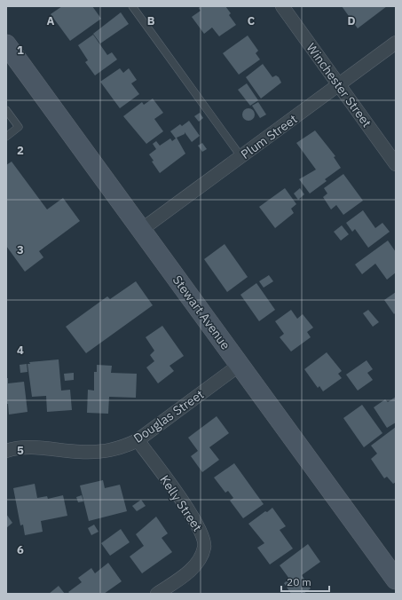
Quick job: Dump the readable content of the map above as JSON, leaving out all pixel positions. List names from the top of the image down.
{
  "streets": {
    "main road": ["Stewart Avenue"],
    "street": [
      "Winchester Street",
      "Plum Street",
      "Douglas Street",
      "Kelly Street"
    ]
  },
  "crossings": [
    ["Winchester Street", "Plum Street"],
    ["Plum Street", "Stewart Avenue"],
    ["Stewart Avenue", "Douglas Street"],
    ["Douglas Street", "Kelly Street"]
  ],
  "scale_bar": "20 m",
  "grid": {
    "columns": [
      "A",
      "B",
      "C",
      "D"
    ],
    "rows": [
      "1",
      "2",
      "3",
      "4",
      "5",
      "6"
    ]
  }
}
